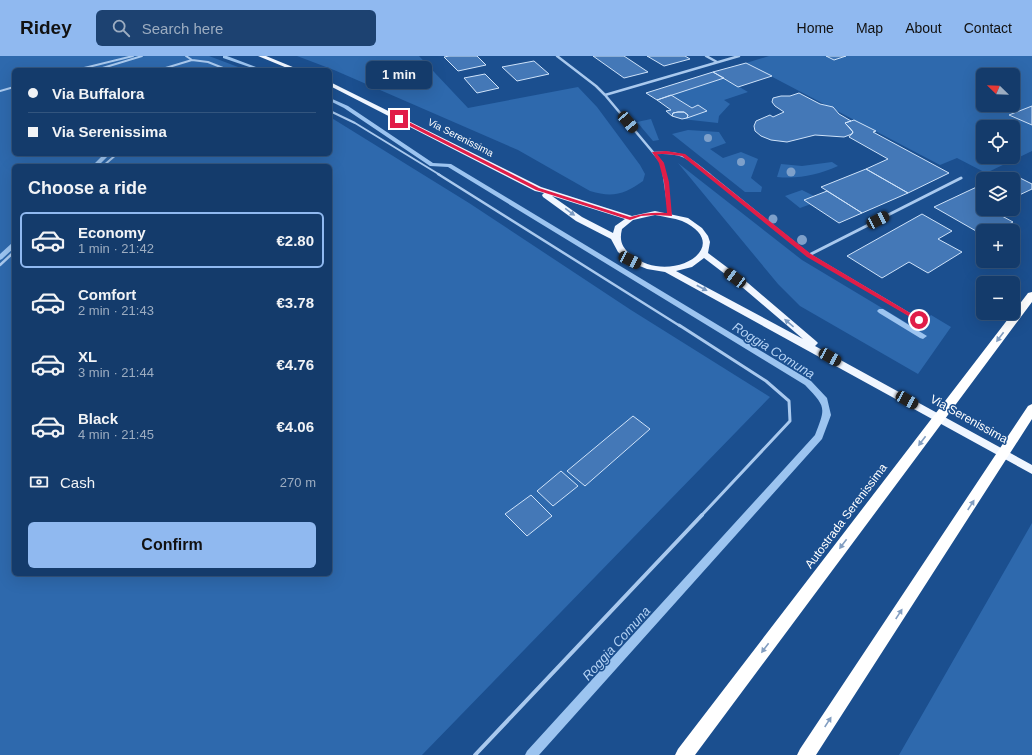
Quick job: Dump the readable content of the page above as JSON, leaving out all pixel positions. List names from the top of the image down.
{
  "streets": {
    "highway": ["Autostrada Serenissima"],
    "main road": ["Via Serenissima"]
  },
  "water": ["Roggia Comuna"],
  "north": "top left",
  "page": {
    "header": "Ridey",
    "search": "Search here",
    "nav": [
      "Home",
      "Map",
      "About",
      "Contact"
    ],
    "bubble": "1 min",
    "map_buttons": ["+", "−"],
    "banner": ["Via Buffalora", "Via Serenissima"],
    "heading": "Choose a ride",
    "list": [
      {
        "name": "Economy",
        "note": "1 min · 21:42",
        "value": "€2.80"
      },
      {
        "name": "Comfort",
        "note": "2 min · 21:43",
        "value": "€3.78"
      },
      {
        "name": "XL",
        "note": "3 min · 21:44",
        "value": "€4.76"
      },
      {
        "name": "Black",
        "note": "4 min · 21:45",
        "value": "€4.06"
      }
    ],
    "pay": ["Cash", "270 m"],
    "buttons": "Confirm"
  }
}
